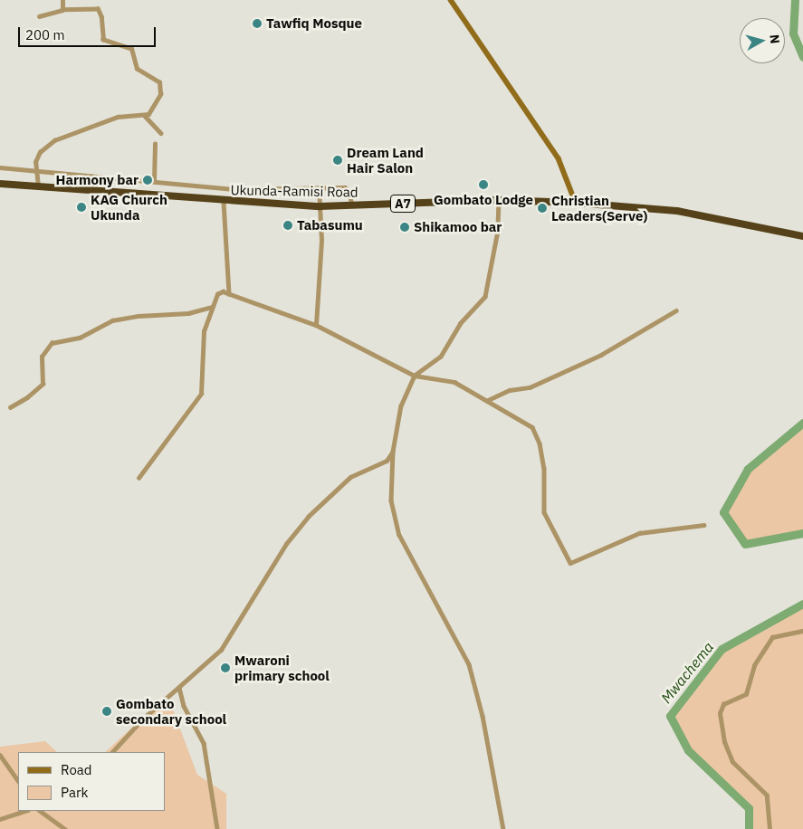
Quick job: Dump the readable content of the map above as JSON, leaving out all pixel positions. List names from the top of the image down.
{
  "streets": {
    "highway": ["Ukunda-Ramisi Road", "A7"]
  },
  "water": ["Mwachema"],
  "places": [
    "Tawfiq Mosque",
    "Dream Land Hair Salon",
    "Harmony bar",
    "Gombato Lodge",
    "KAG Church Ukunda",
    "Christian Leaders(Serve)",
    "Tabasumu",
    "Shikamoo bar",
    "Mwaroni primary school",
    "Gombato secondary school"
  ],
  "legend": ["Road", "Park"],
  "scale_bar": "200 m",
  "north": "right"
}
